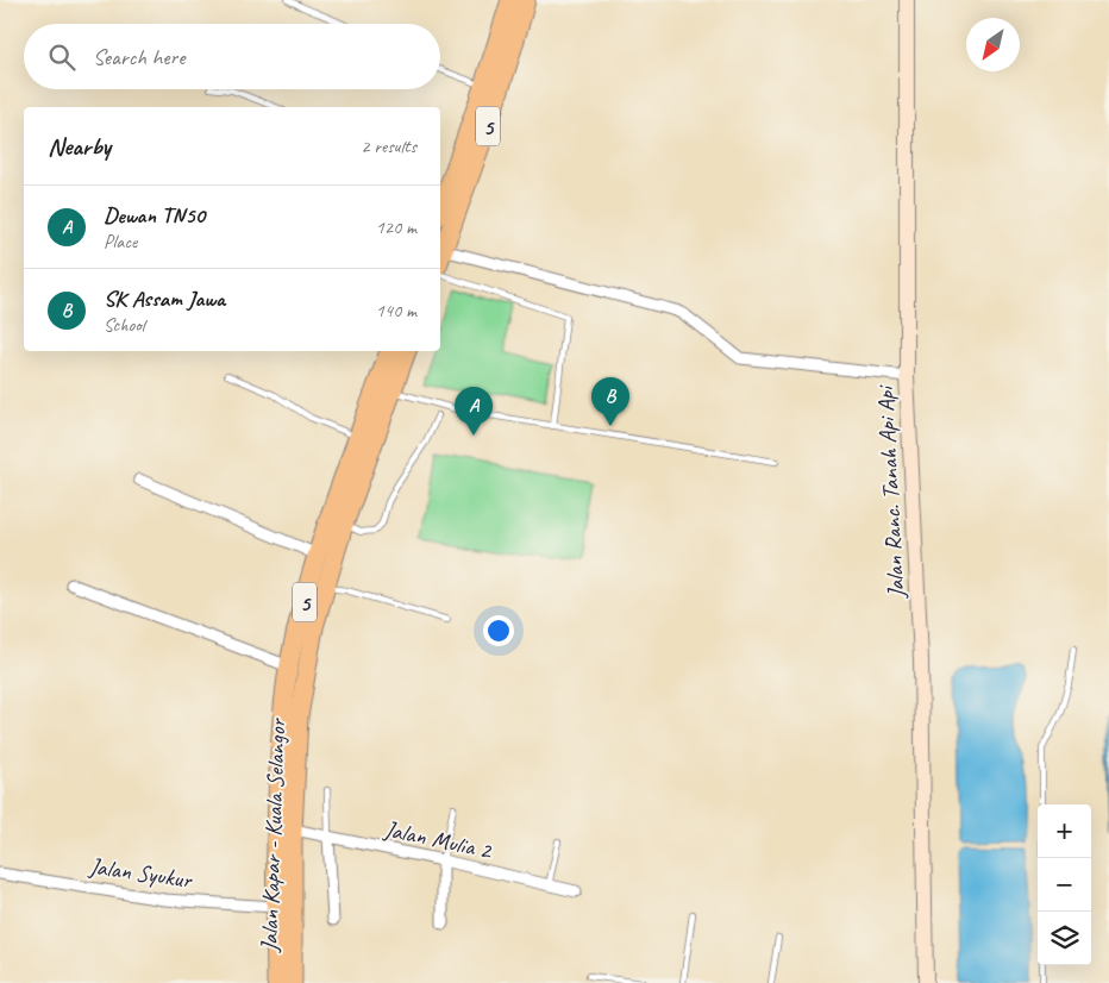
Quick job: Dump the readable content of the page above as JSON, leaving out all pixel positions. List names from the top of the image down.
{
  "streets": {
    "highway": ["5", "Jalan Kapar - Kuala Selangor"],
    "street": ["Jalan Ranc. Tanah Api Api", "Jalan Mulia 2", "Jalan Syukur"]
  },
  "crossings": [
    ["Jalan Kapar - Kuala Selangor", "Jalan Mulia 2"],
    ["Jalan Kapar - Kuala Selangor", "Jalan Syukur"]
  ],
  "north": "bottom left",
  "page": {
    "search": "Search here",
    "heading": ["Nearby", "2 results"],
    "list": [
      {
        "mark": "A",
        "name": "Dewan TN50",
        "note": "Place",
        "value": "120 m"
      },
      {
        "mark": "B",
        "name": "SK Assam Jawa",
        "note": "School",
        "value": "140 m"
      }
    ],
    "pins": ["B", "A"],
    "map_buttons": ["+", "−"]
  }
}
